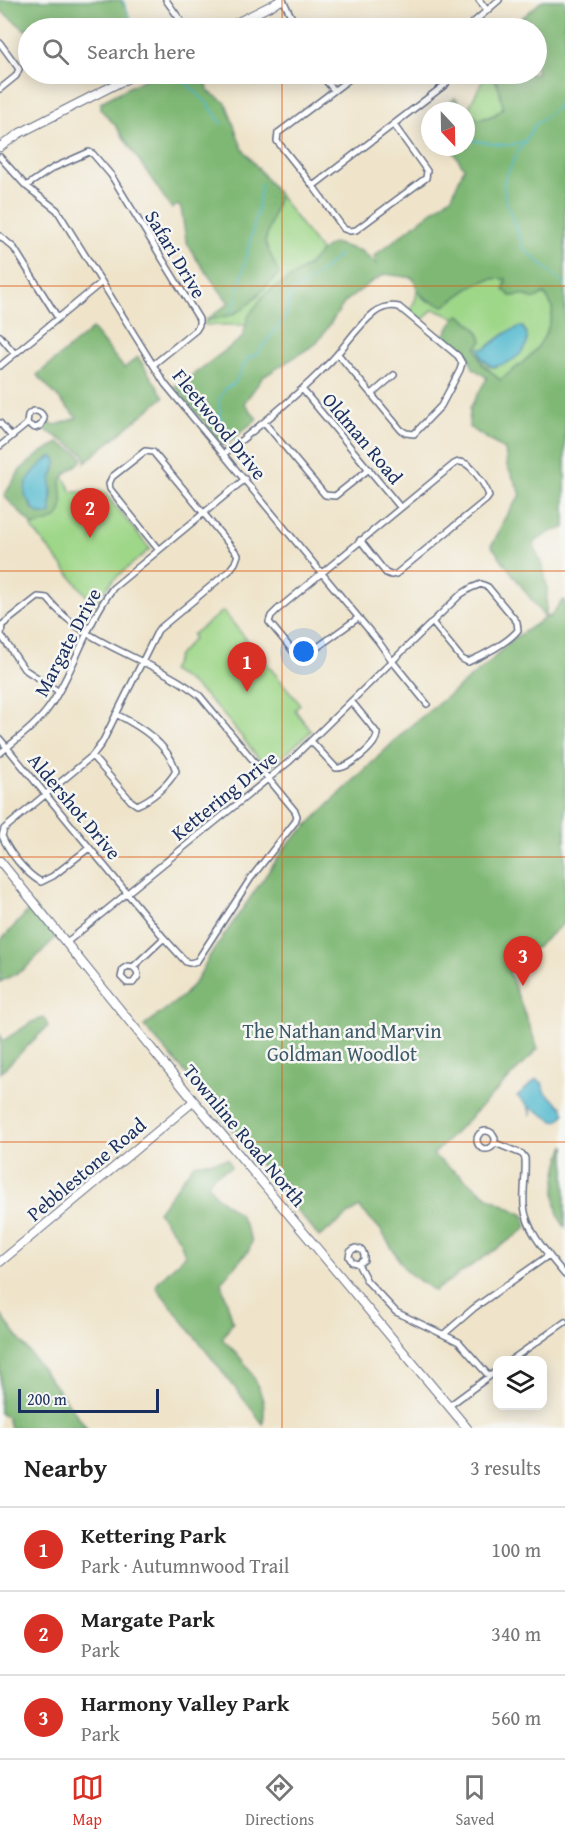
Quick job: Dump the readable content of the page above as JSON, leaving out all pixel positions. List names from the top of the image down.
{
  "streets": {
    "main road": ["Townline Road North", "Pebblestone Road"],
    "street": [
      "Safari Drive",
      "Fleetwood Drive",
      "Oldman Road",
      "Margate Drive",
      "Kettering Drive",
      "Aldershot Drive"
    ]
  },
  "crossings": [
    ["Safari Drive", "Fleetwood Drive"],
    ["Fleetwood Drive", "Margate Drive"],
    ["Fleetwood Drive", "Kettering Drive"],
    ["Margate Drive", "Aldershot Drive"],
    ["Kettering Drive", "Aldershot Drive"],
    ["Kettering Drive", "Townline Road North"],
    ["Townline Road North", "Pebblestone Road"]
  ],
  "parks": ["The Nathan and Marvin Goldman Woodlot"],
  "scale_bar": "200 m",
  "north": "bottom",
  "page": {
    "search": "Search here",
    "pins": ["2", "1", "3"],
    "scale": "200 m",
    "heading": ["Nearby", "3 results"],
    "list": [
      {
        "mark": "1",
        "name": "Kettering Park",
        "note": "Park · Autumnwood Trail",
        "value": "100 m"
      },
      {
        "mark": "2",
        "name": "Margate Park",
        "note": "Park",
        "value": "340 m"
      },
      {
        "mark": "3",
        "name": "Harmony Valley Park",
        "note": "Park",
        "value": "560 m"
      }
    ],
    "nav": ["Map", "Directions", "Saved"]
  }
}
